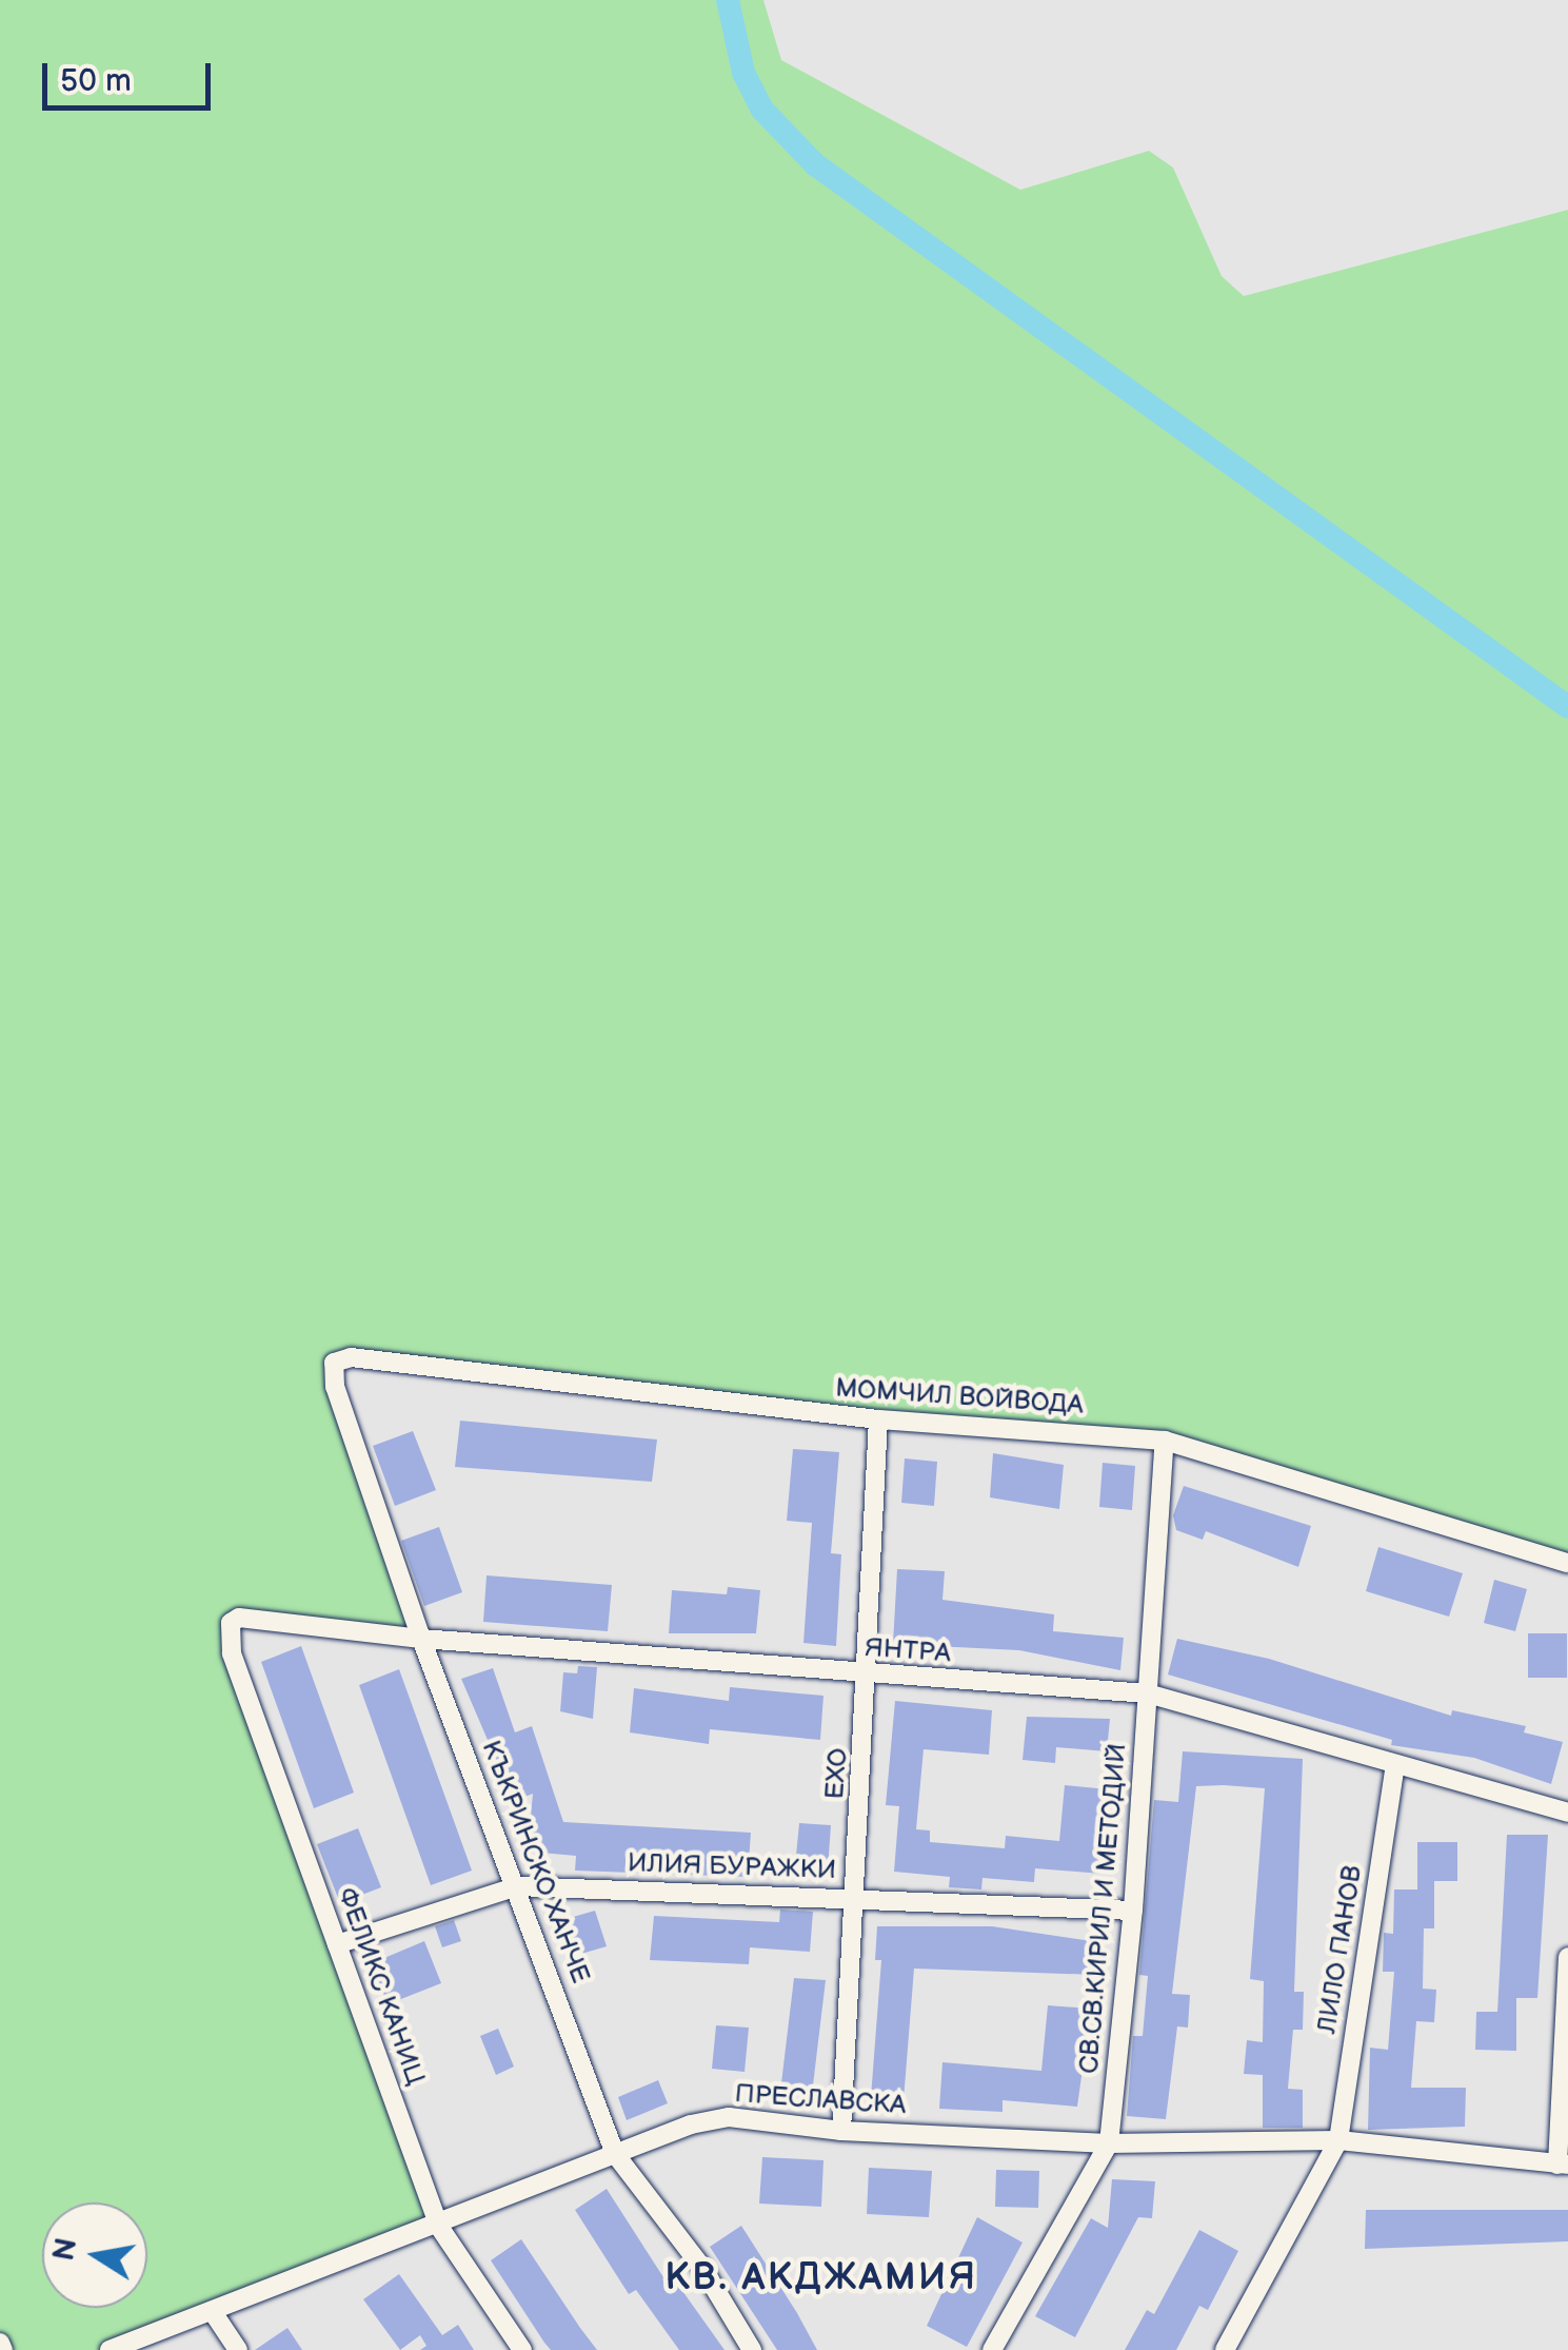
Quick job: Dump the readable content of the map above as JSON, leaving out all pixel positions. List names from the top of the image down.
{
  "streets": {
    "street": [
      "МОМЧИЛ ВОЙВОДА",
      "ЯНТРА",
      "ЕХО",
      "КЪКРИНСКО ХАНЧЕ",
      "ИЛИЯ БУРАЖКИ",
      "СВ.СВ.КИРИЛ И МЕТОДИЙ",
      "ЛИЛО ПАНОВ",
      "ФЕЛИКС КАНИЦ",
      "ПРЕСЛАВСКА"
    ]
  },
  "crossings": [
    ["МОМЧИЛ ВОЙВОДА", "ЕХО"],
    ["МОМЧИЛ ВОЙВОДА", "КЪКРИНСКО ХАНЧЕ"],
    ["МОМЧИЛ ВОЙВОДА", "СВ.СВ.КИРИЛ И МЕТОДИЙ"],
    ["ЯНТРА", "ЕХО"],
    ["ЯНТРА", "КЪКРИНСКО ХАНЧЕ"],
    ["ЯНТРА", "СВ.СВ.КИРИЛ И МЕТОДИЙ"],
    ["ЯНТРА", "ЛИЛО ПАНОВ"],
    ["ЯНТРА", "ФЕЛИКС КАНИЦ"],
    ["ЕХО", "ИЛИЯ БУРАЖКИ"],
    ["ЕХО", "ПРЕСЛАВСКА"],
    ["КЪКРИНСКО ХАНЧЕ", "ИЛИЯ БУРАЖКИ"],
    ["КЪКРИНСКО ХАНЧЕ", "ПРЕСЛАВСКА"],
    ["ИЛИЯ БУРАЖКИ", "СВ.СВ.КИРИЛ И МЕТОДИЙ"],
    ["ИЛИЯ БУРАЖКИ", "ФЕЛИКС КАНИЦ"],
    ["СВ.СВ.КИРИЛ И МЕТОДИЙ", "ПРЕСЛАВСКА"],
    ["ЛИЛО ПАНОВ", "ПРЕСЛАВСКА"],
    ["ФЕЛИКС КАНИЦ", "ПРЕСЛАВСКА"]
  ],
  "districts": ["КВ. АКДЖАМИЯ"],
  "scale_bar": "50 m",
  "north": "left"
}
